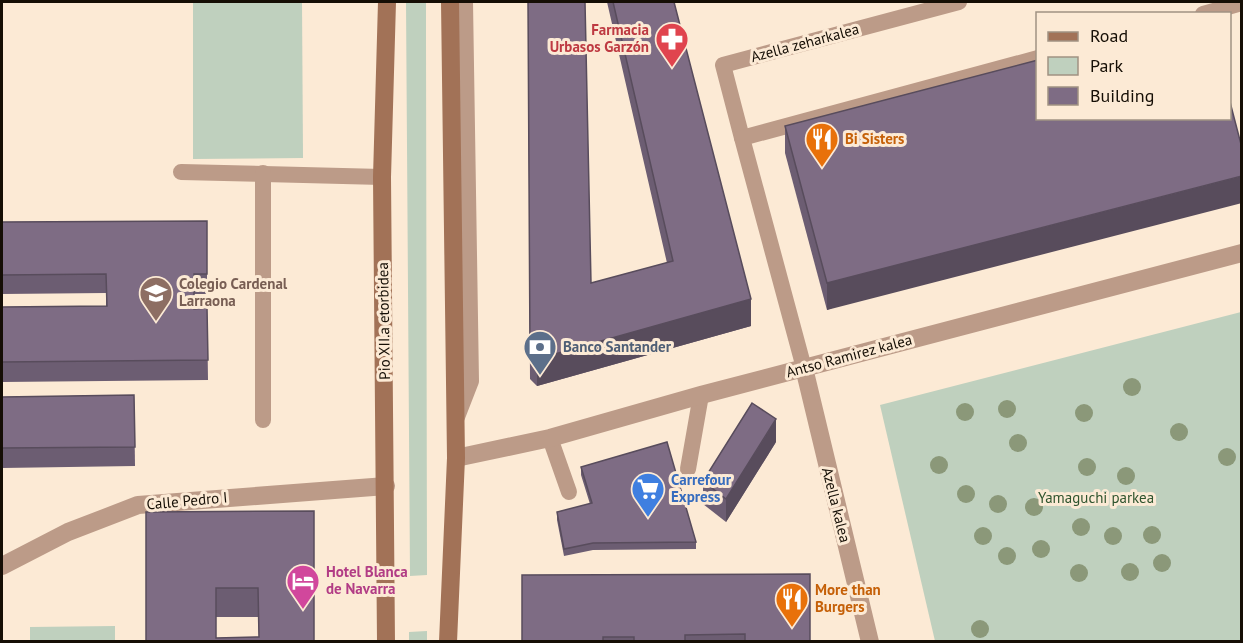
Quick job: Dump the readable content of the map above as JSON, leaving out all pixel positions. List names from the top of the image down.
{
  "streets": {
    "main road": ["Pio XII.a etorbidea"],
    "street": ["Antso Ramirez kalea", "Calle Pedro I", "Azella kalea"],
    "lane": ["Azella zeharkalea"]
  },
  "crossings": [
    ["Azella zeharkalea", "Antso Ramirez kalea"],
    ["Azella zeharkalea", "Azella kalea"],
    ["Pio XII.a etorbidea", "Calle Pedro I"],
    ["Antso Ramirez kalea", "Azella kalea"]
  ],
  "parks": ["Yamaguchi parkea"],
  "places": {
    "pharmacy": ["Farmacia Urbasos Garzón"],
    "restaurant": ["Bi Sisters", "More than Burgers"],
    "school or university": ["Colegio Cardenal Larraona"],
    "bank": ["Banco Santander"],
    "supermarket": ["Carrefour Express"],
    "hotel": ["Hotel Blanca de Navarra"]
  },
  "legend": ["Road", "Park", "Building"]
}
